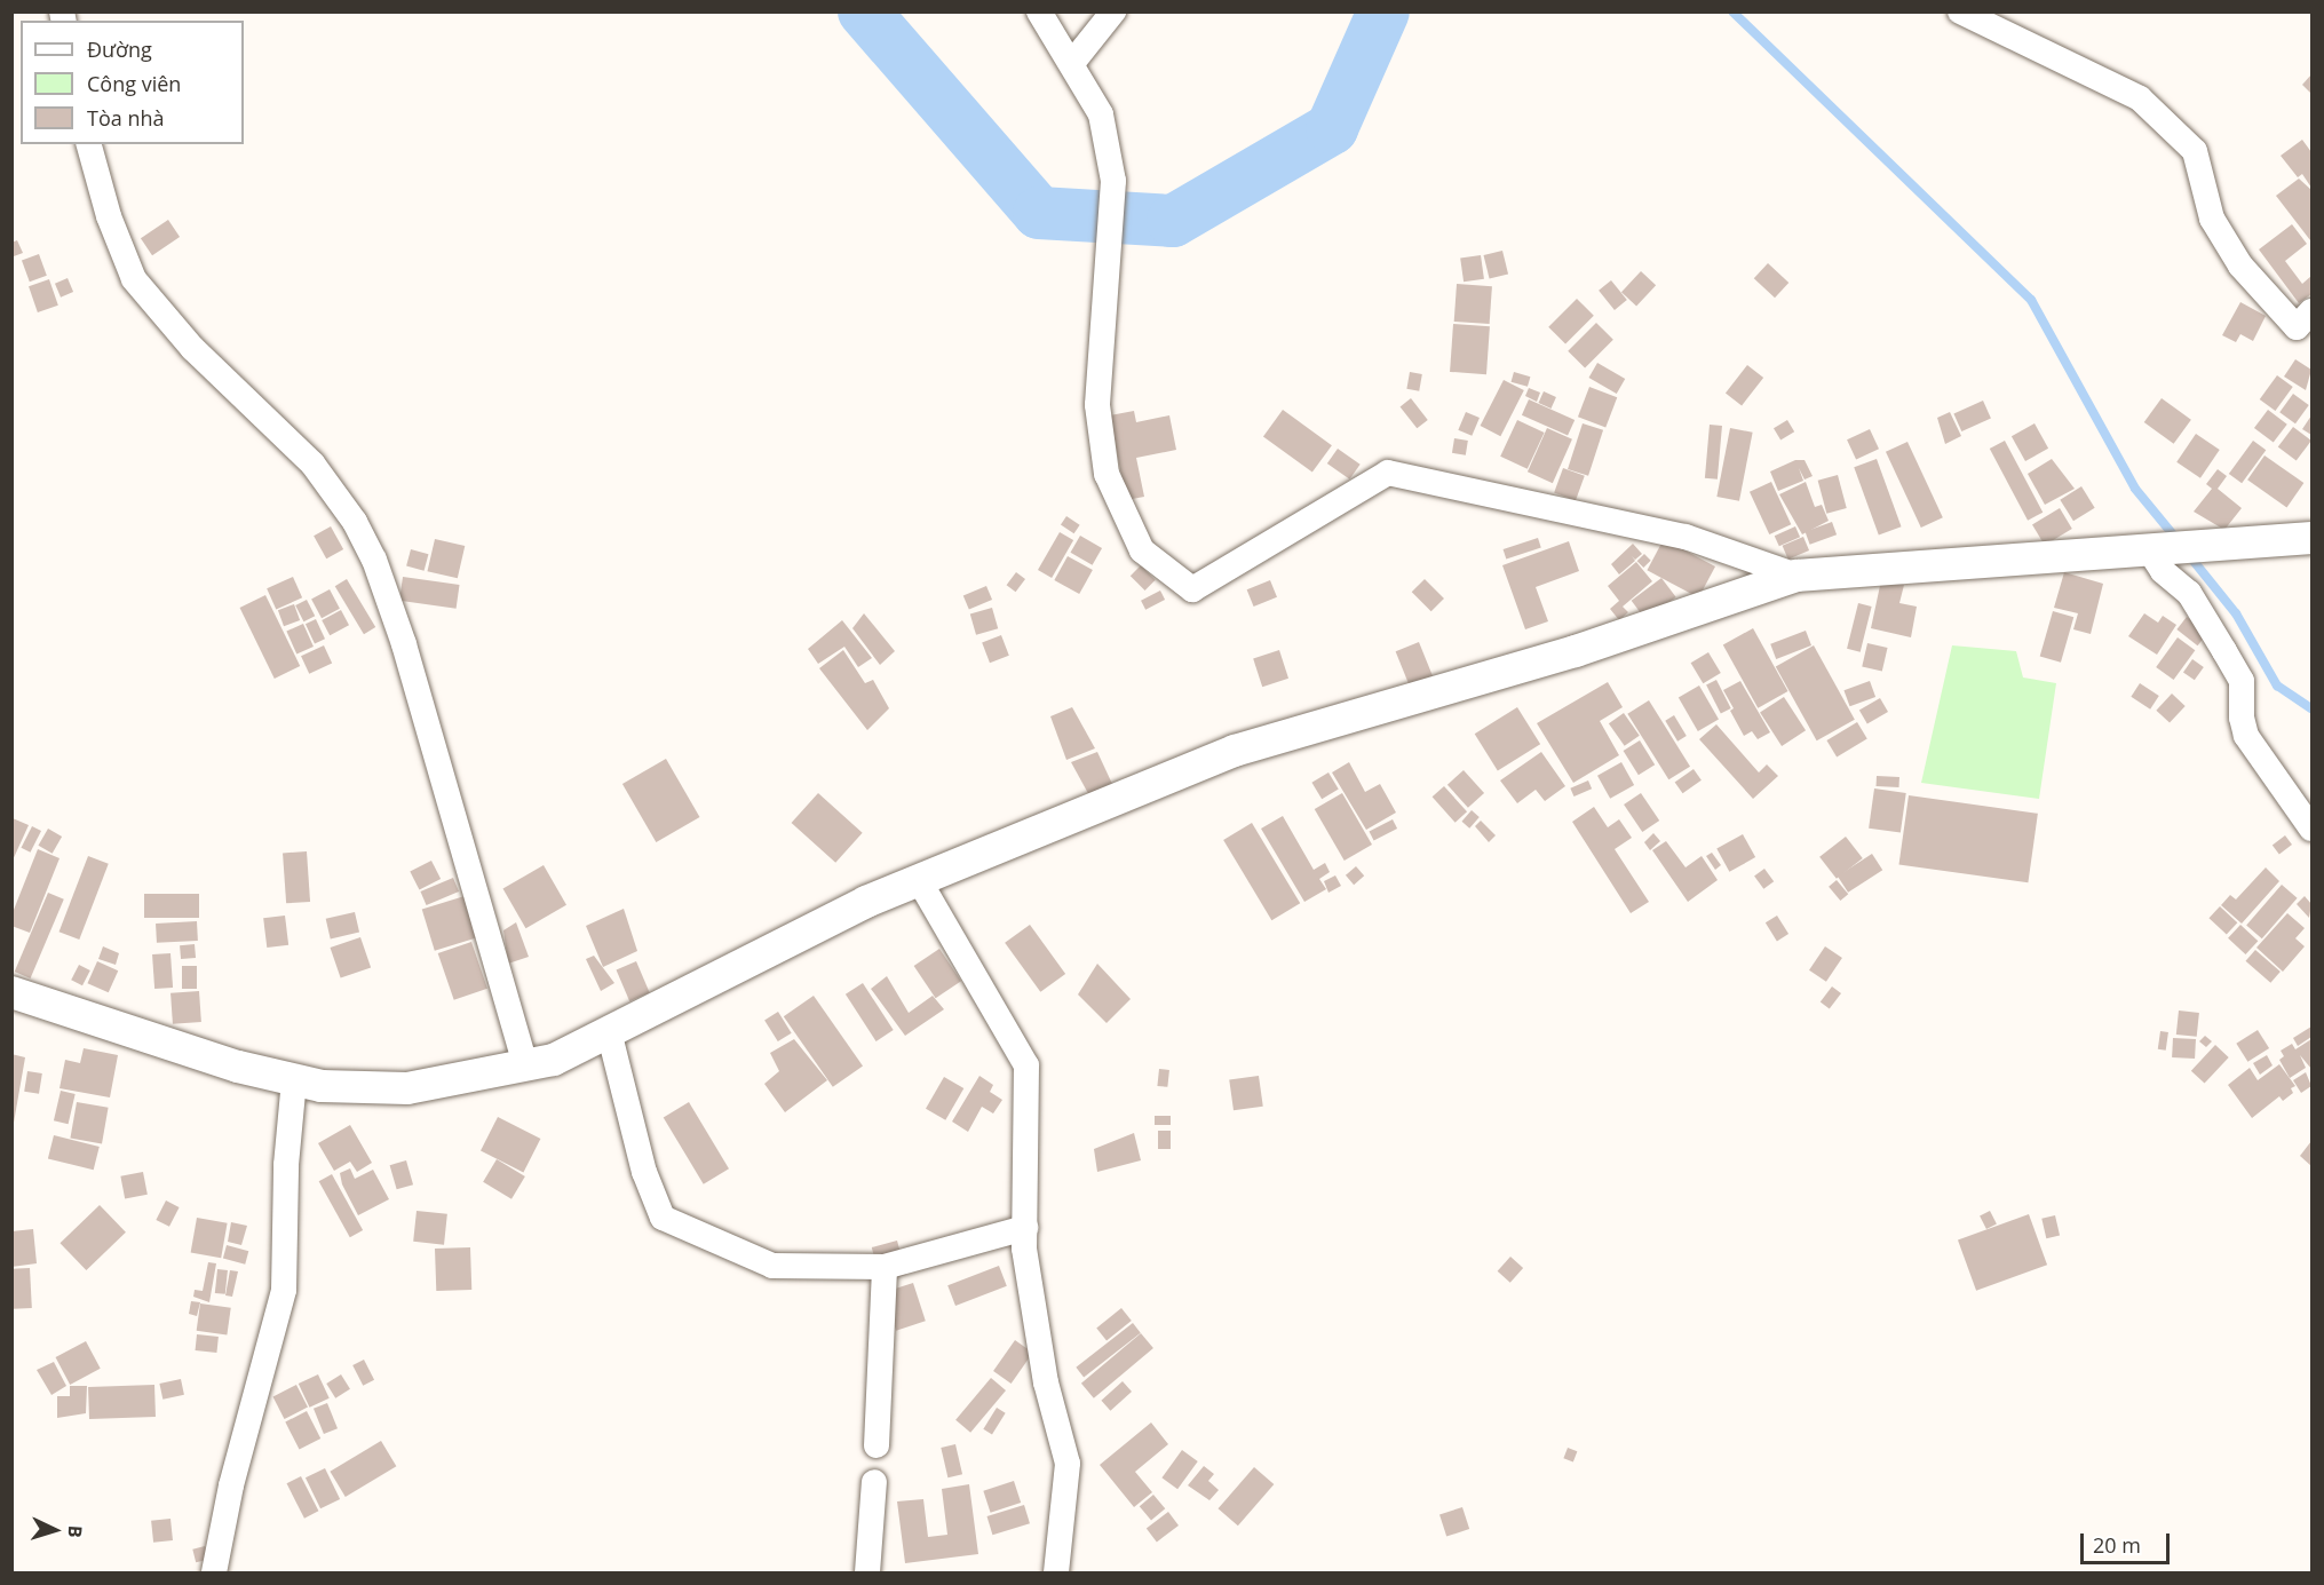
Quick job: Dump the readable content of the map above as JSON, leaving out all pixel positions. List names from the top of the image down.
{
  "legend": ["Đường", "Công viên", "Tòa nhà"],
  "scale_bar": "20 m",
  "north": "right"
}
